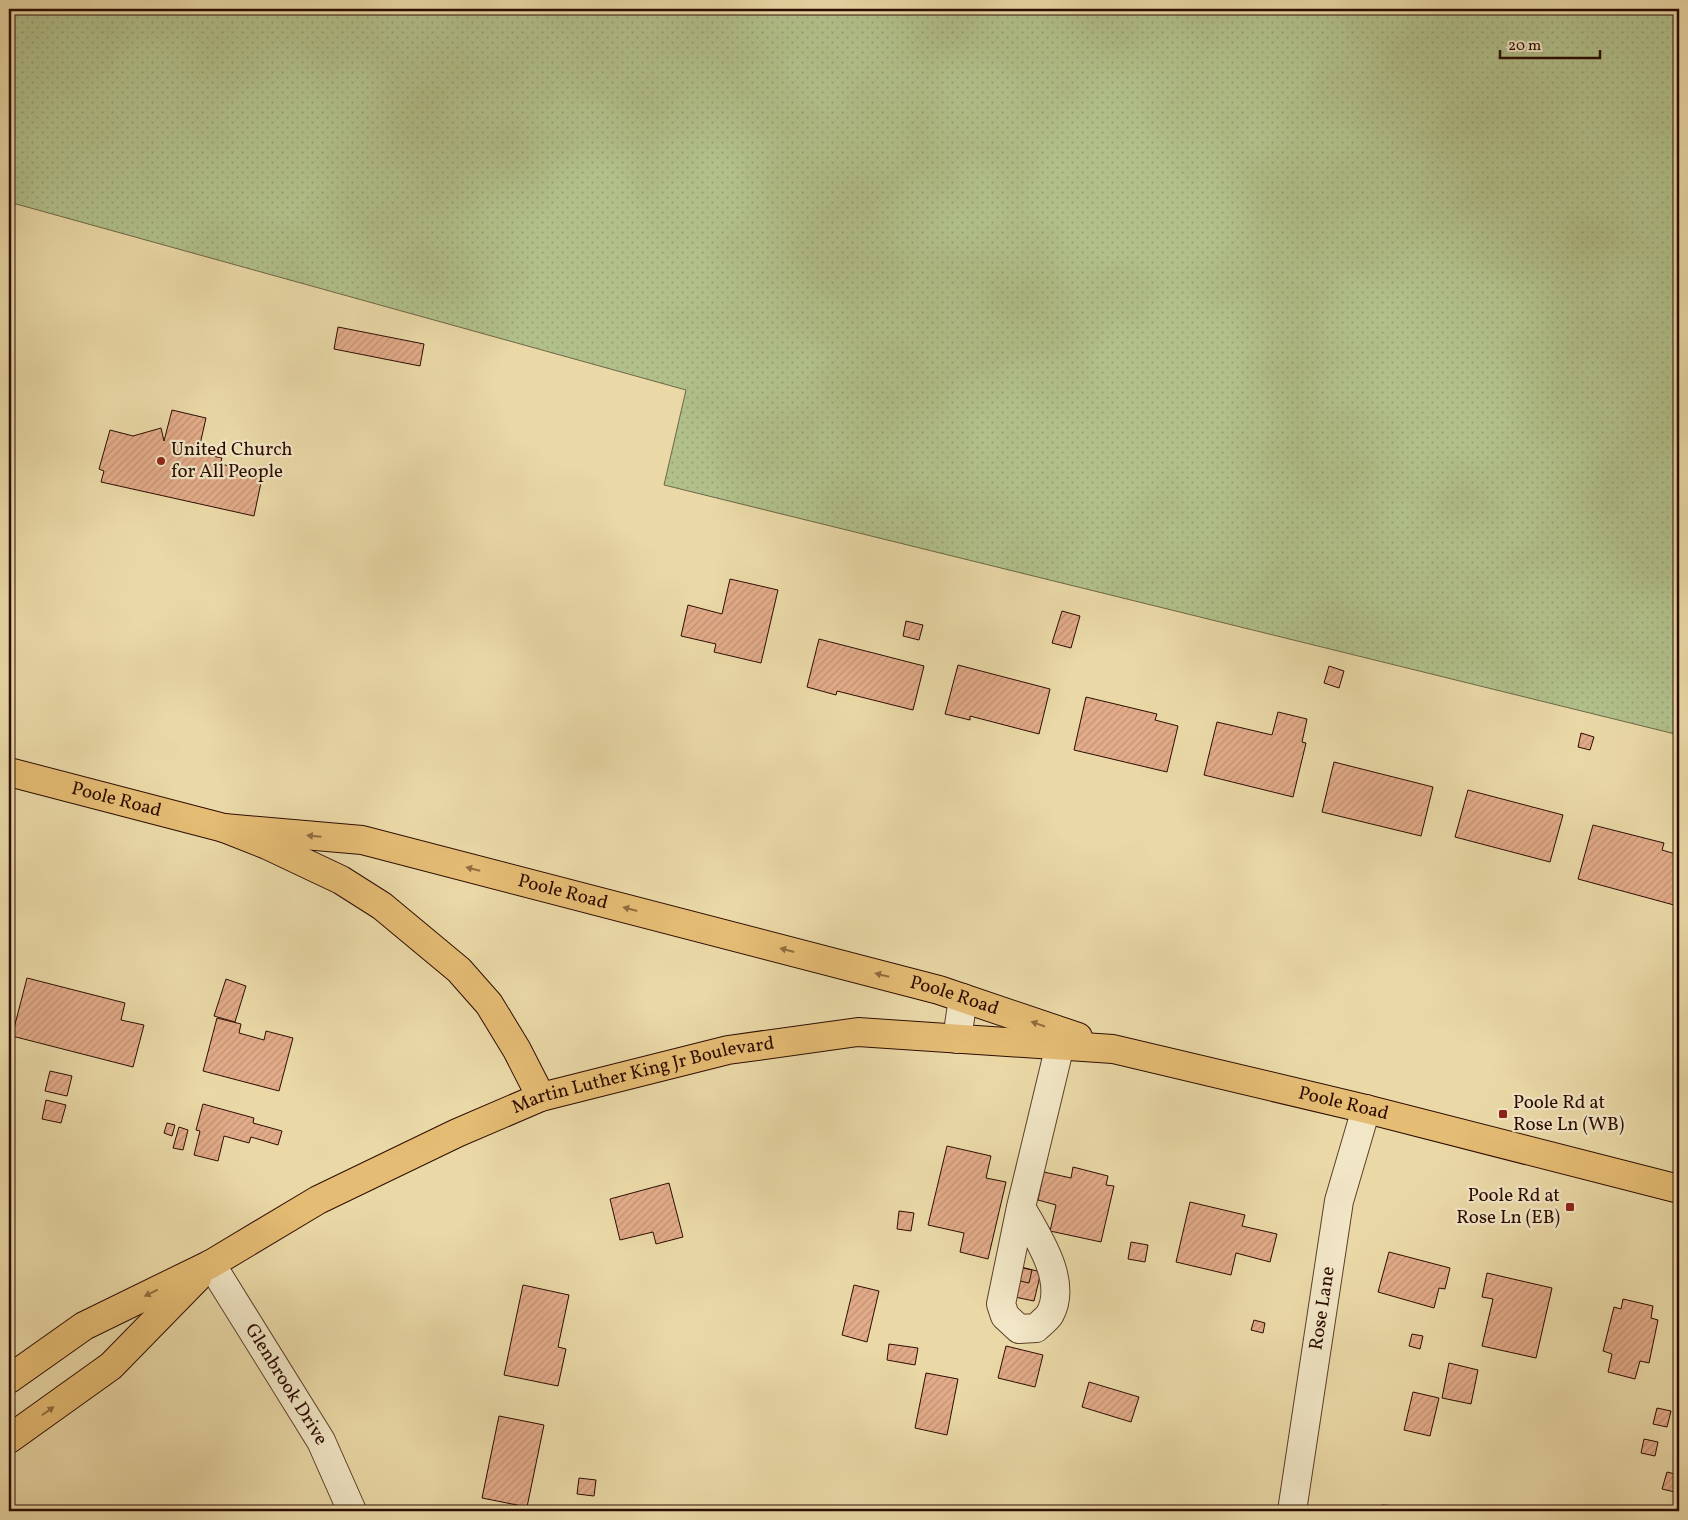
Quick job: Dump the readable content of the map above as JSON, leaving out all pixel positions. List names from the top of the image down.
{
  "streets": {
    "main road": ["Poole Road", "Martin Luther King Jr Boulevard"],
    "street": ["Rose Lane", "Glenbrook Drive"]
  },
  "crossings": [
    ["Poole Road", "Martin Luther King Jr Boulevard"],
    ["Poole Road", "Rose Lane"],
    ["Martin Luther King Jr Boulevard", "Glenbrook Drive"]
  ],
  "one_way": ["Poole Road"],
  "places": {
    "other": ["United Church for All People"],
    "transit": ["Poole Rd at Rose Ln (WB)", "Poole Rd at Rose Ln (EB)"]
  },
  "scale_bar": "20 m"
}
